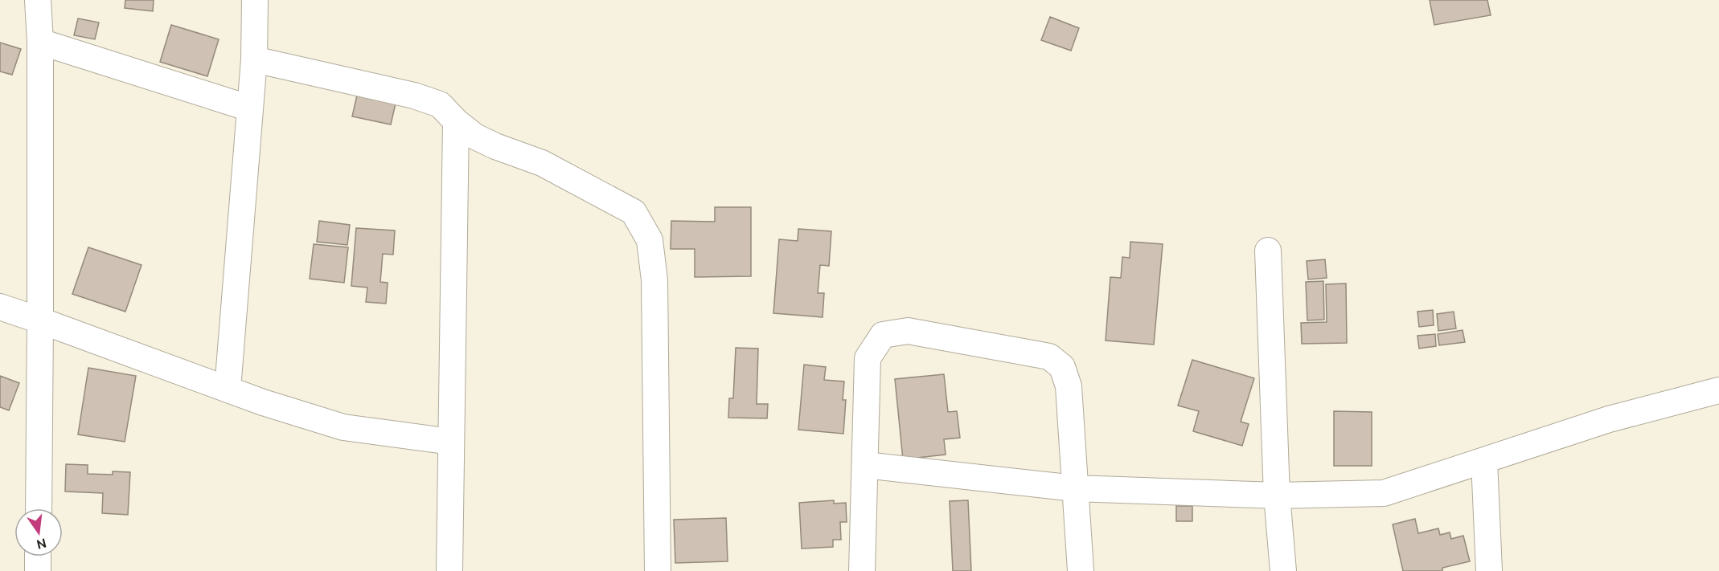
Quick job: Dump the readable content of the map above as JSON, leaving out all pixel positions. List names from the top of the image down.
{
  "north": "bottom"
}
